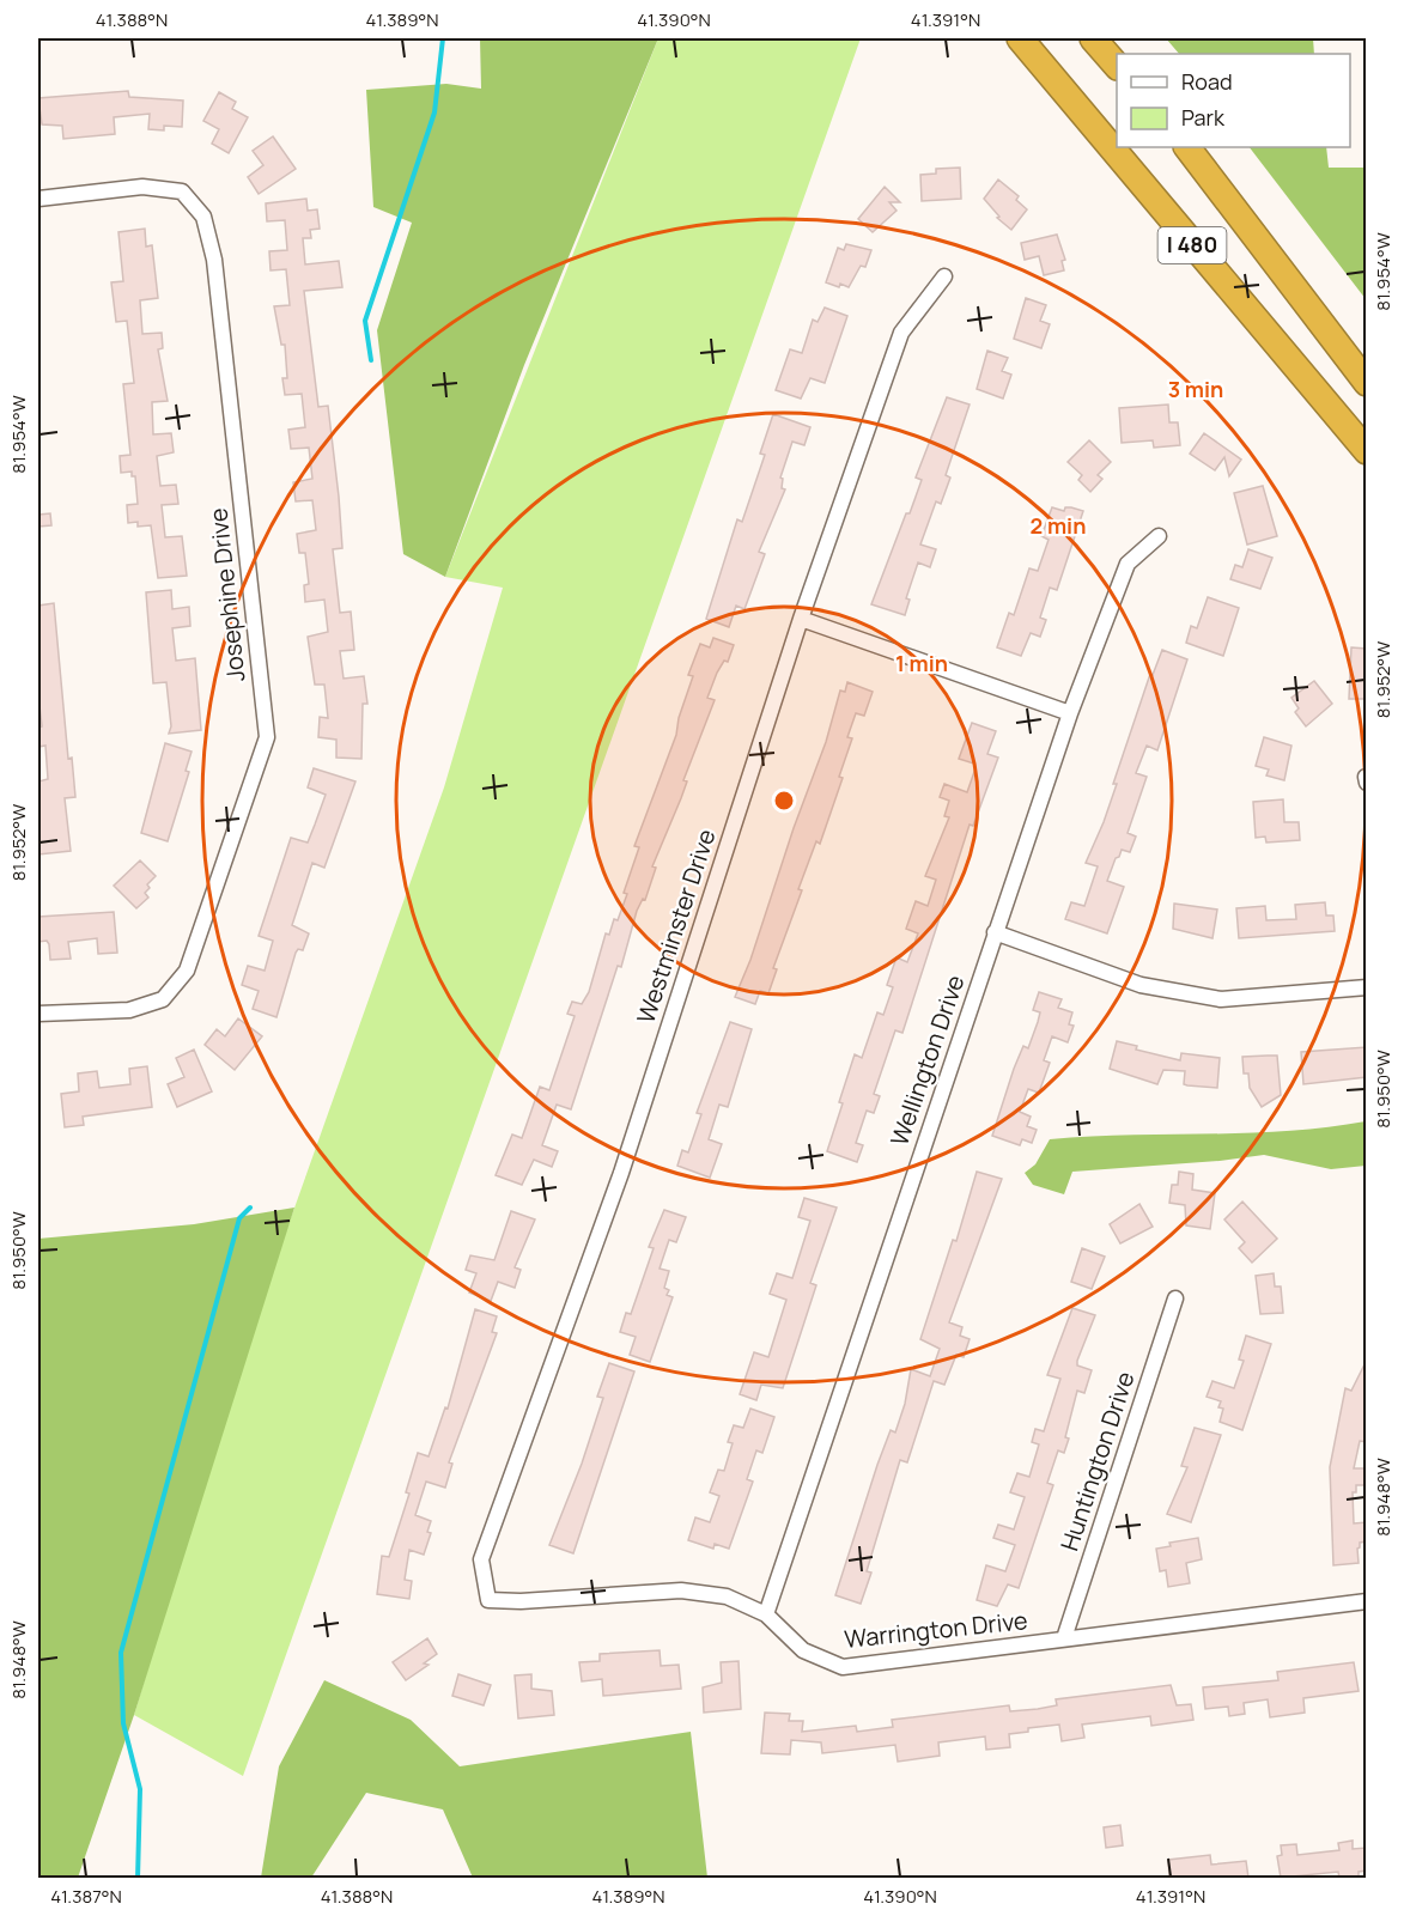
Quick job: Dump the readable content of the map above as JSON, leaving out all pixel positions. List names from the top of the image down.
{
  "streets": {
    "highway": ["I 480"],
    "street": [
      "Josephine Drive",
      "Westminster Drive",
      "Wellington Drive",
      "Huntington Drive",
      "Warrington Drive"
    ]
  },
  "crossings": [
    ["Westminster Drive", "Warrington Drive"],
    ["Wellington Drive", "Warrington Drive"],
    ["Huntington Drive", "Warrington Drive"]
  ],
  "legend": ["Road", "Park"],
  "coordinates": [
    "41.388°N",
    "41.389°N",
    "41.390°N",
    "41.391°N",
    "81.954°W",
    "81.952°W",
    "81.950°W",
    "81.948°W",
    "41.387°N"
  ],
  "rings": ["3 min", "2 min", "1 min"]
}
